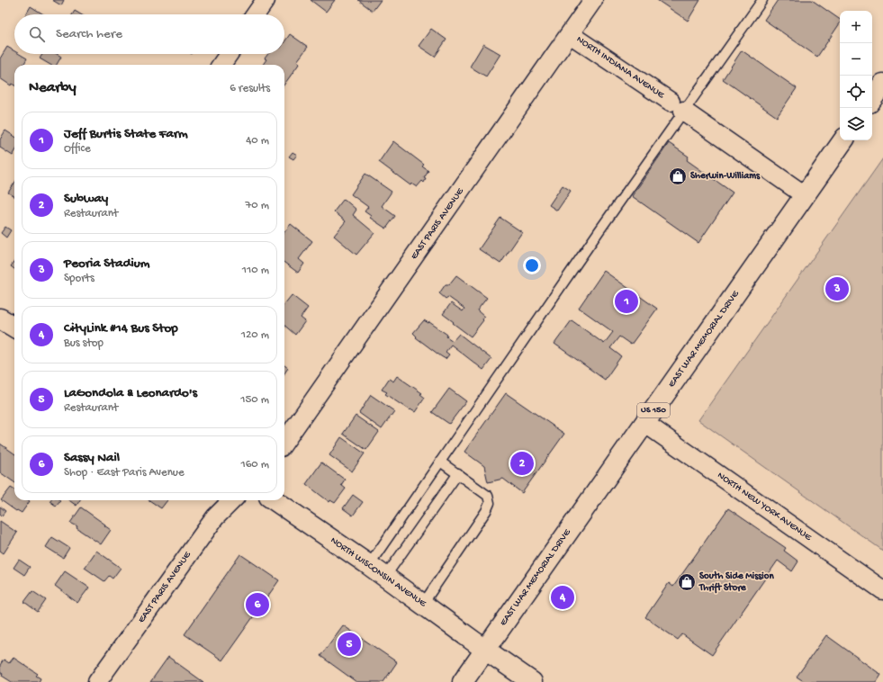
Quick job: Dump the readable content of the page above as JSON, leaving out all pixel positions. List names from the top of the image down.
{
  "streets": {
    "main road": ["EAST WAR MEMORIAL DRIVE", "US 150", "NORTH WISCONSIN AVENUE"],
    "street": ["NORTH INDIANA AVENUE", "EAST PARIS AVENUE", "NORTH NEW YORK AVENUE"]
  },
  "crossings": [
    ["NORTH INDIANA AVENUE", "EAST PARIS AVENUE"],
    ["NORTH INDIANA AVENUE", "EAST WAR MEMORIAL DRIVE"],
    ["EAST WAR MEMORIAL DRIVE", "NORTH NEW YORK AVENUE"],
    ["EAST WAR MEMORIAL DRIVE", "NORTH WISCONSIN AVENUE"]
  ],
  "places": {
    "shop": ["Sherwin-Williams", "South Side Mission Thrift Store"]
  },
  "page": {
    "map_buttons": ["+", "−"],
    "search": "Search here",
    "heading": ["Nearby", "6 results"],
    "list": [
      {
        "mark": "1",
        "name": "Jeff Burtis State Farm",
        "note": "Office",
        "value": "40 m"
      },
      {
        "mark": "2",
        "name": "Subway",
        "note": "Restaurant",
        "value": "70 m"
      },
      {
        "mark": "3",
        "name": "Peoria Stadium",
        "note": "Sports",
        "value": "110 m"
      },
      {
        "mark": "4",
        "name": "CityLink #14 Bus Stop",
        "note": "Bus stop",
        "value": "120 m"
      },
      {
        "mark": "5",
        "name": "LaGondola & Leonardo's",
        "note": "Restaurant",
        "value": "150 m"
      },
      {
        "mark": "6",
        "name": "Sassy Nail",
        "note": "Shop · East Paris Avenue",
        "value": "160 m"
      }
    ],
    "pins": [
      "3",
      "1",
      "2",
      "4",
      "6",
      "5"
    ]
  }
}
